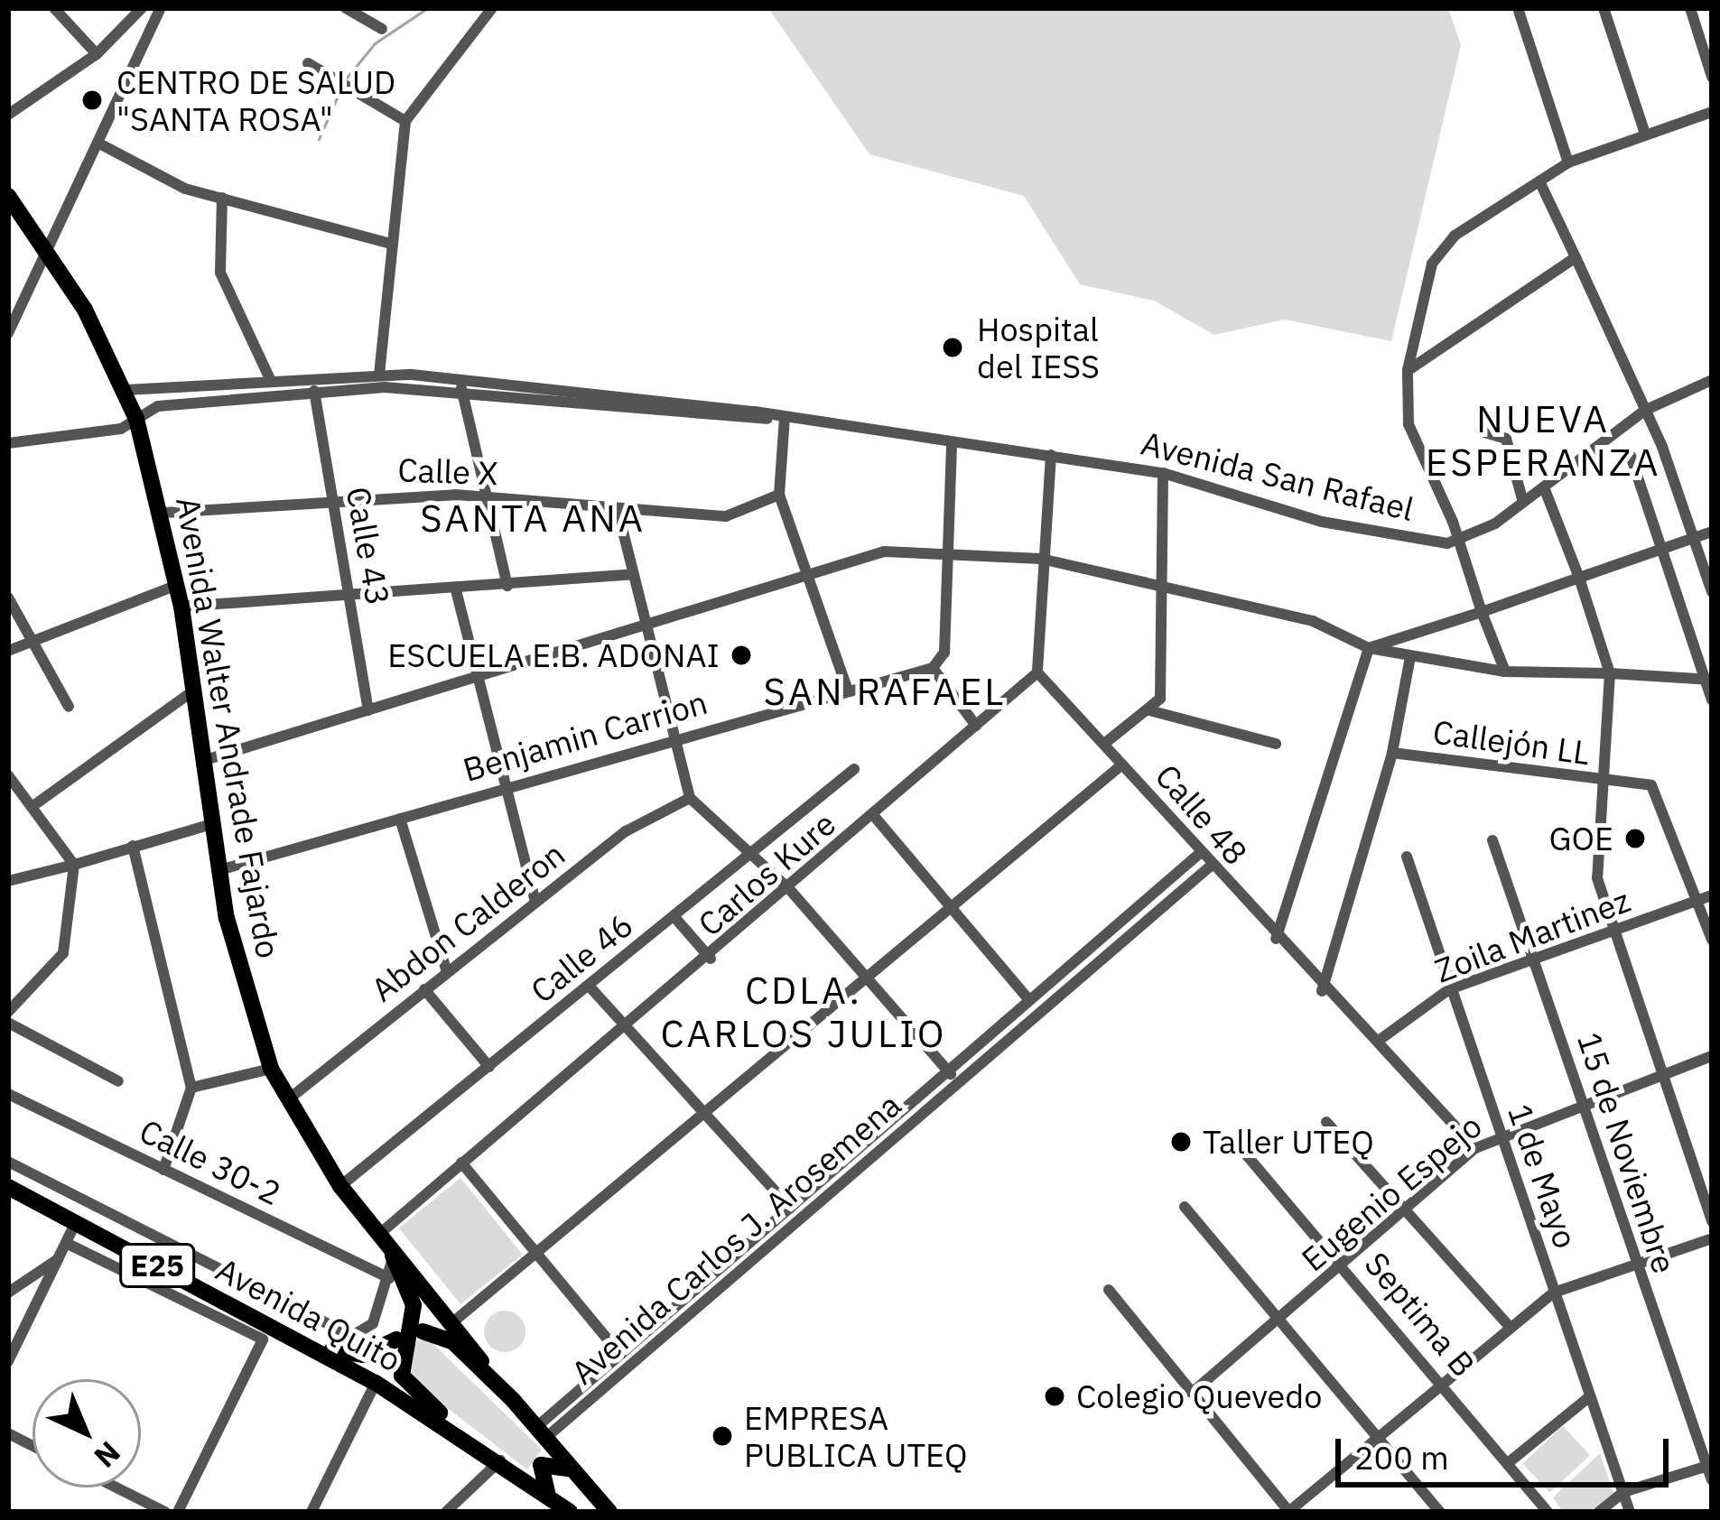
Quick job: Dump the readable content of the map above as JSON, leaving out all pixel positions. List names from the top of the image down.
{
  "streets": {
    "main road": ["Avenida Walter Andrade Fajardo", "E25", "Avenida Quito"],
    "street": [
      "Calle X",
      "Avenida San Rafael",
      "Calle 43",
      "Benjamin Carrion",
      "Callejón LL",
      "Calle 48",
      "Carlos Kure",
      "Abdon Calderon",
      "Zoila Martinez",
      "Calle 46",
      "15 de Noviembre",
      "Calle 30-2",
      "1 de Mayo",
      "Eugenio Espejo",
      "Avenida Carlos J. Arosemena",
      "Septima B"
    ]
  },
  "crossings": [
    ["Calle X", "Calle 43"],
    ["Calle X", "Avenida Walter Andrade Fajardo"],
    ["Avenida San Rafael", "Calle 43"],
    ["Avenida San Rafael", "Avenida Walter Andrade Fajardo"],
    ["Avenida Walter Andrade Fajardo", "Benjamin Carrion"],
    ["Avenida Walter Andrade Fajardo", "Carlos Kure"],
    ["Avenida Walter Andrade Fajardo", "Abdon Calderon"],
    ["Avenida Walter Andrade Fajardo", "Calle 46"],
    ["Avenida Walter Andrade Fajardo", "Avenida Carlos J. Arosemena"],
    ["Callejón LL", "Zoila Martinez"],
    ["Calle 48", "Carlos Kure"],
    ["Calle 48", "Zoila Martinez"],
    ["Calle 48", "Eugenio Espejo"],
    ["Calle 48", "Avenida Carlos J. Arosemena"],
    ["Zoila Martinez", "15 de Noviembre"],
    ["Zoila Martinez", "1 de Mayo"],
    ["15 de Noviembre", "Eugenio Espejo"],
    ["1 de Mayo", "Eugenio Espejo"],
    ["Eugenio Espejo", "Septima B"]
  ],
  "districts": [
    "NUEVA ESPERANZA",
    "SANTA ANA",
    "SAN RAFAEL",
    "CDLA. CARLOS JULIO"
  ],
  "places": [
    "CENTRO DE SALUD \"SANTA ROSA\"",
    "Hospital del IESS",
    "ESCUELA E.B. ADONAI",
    "GOE",
    "Taller UTEQ",
    "Colegio Quevedo",
    "EMPRESA PUBLICA UTEQ"
  ],
  "scale_bar": "200 m",
  "north": "bottom right"
}
